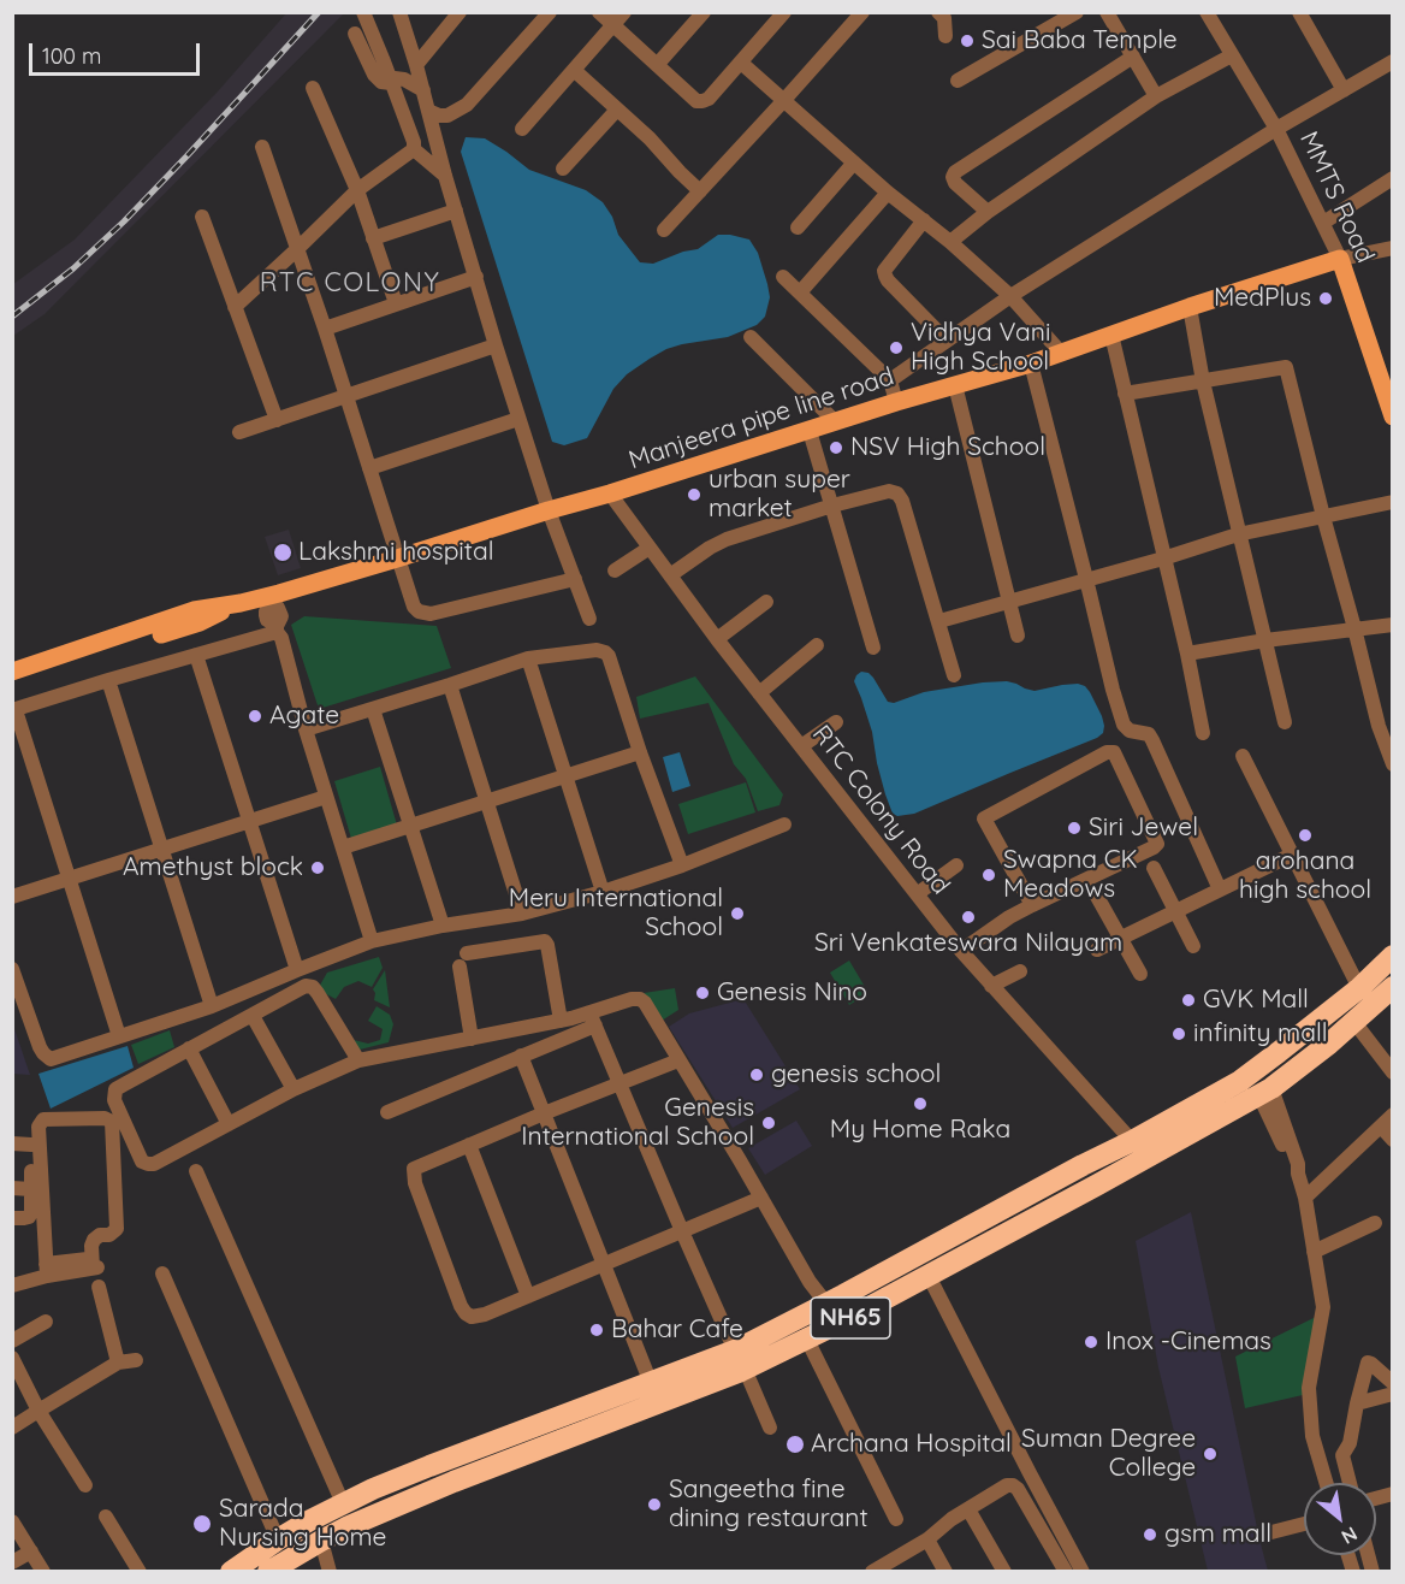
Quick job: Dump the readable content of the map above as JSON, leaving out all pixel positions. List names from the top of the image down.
{
  "streets": {
    "highway": ["NH65"],
    "main road": ["MMTS Road", "Manjeera pipe line road"],
    "street": ["RTC Colony Road"]
  },
  "crossings": [
    ["MMTS Road", "Manjeera pipe line road"],
    ["Manjeera pipe line road", "RTC Colony Road"],
    ["RTC Colony Road", "NH65"]
  ],
  "districts": ["RTC COLONY"],
  "places": [
    "Sai Baba Temple",
    "MedPlus",
    "Vidhya Vani High School",
    "NSV High School",
    "urban super market",
    "Lakshmi hospital",
    "Agate",
    "Siri Jewel",
    "arohana high school",
    "Amethyst block",
    "Swapna CK Meadows",
    "Meru International School",
    "Sri Venkateswara Nilayam",
    "Genesis Nino",
    "GVK Mall",
    "infinity mall",
    "genesis school",
    "My Home Raka",
    "Genesis International School",
    "Bahar Cafe",
    "Inox -Cinemas",
    "Archana Hospital",
    "Suman Degree College",
    "Sangeetha fine dining restaurant",
    "Sarada Nursing Home",
    "gsm mall"
  ],
  "scale_bar": "100 m",
  "north": "bottom right"
}
